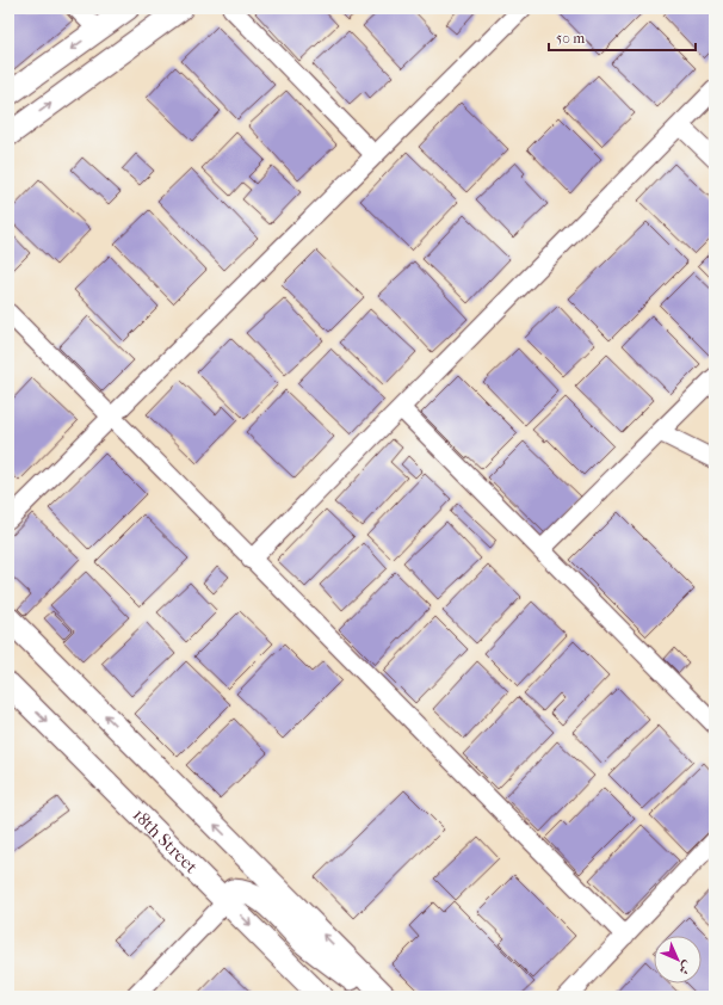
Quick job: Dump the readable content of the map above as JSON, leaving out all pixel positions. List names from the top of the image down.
{
  "streets": {
    "street": ["18th Street"]
  },
  "scale_bar": "50 m",
  "north": "bottom right"
}
